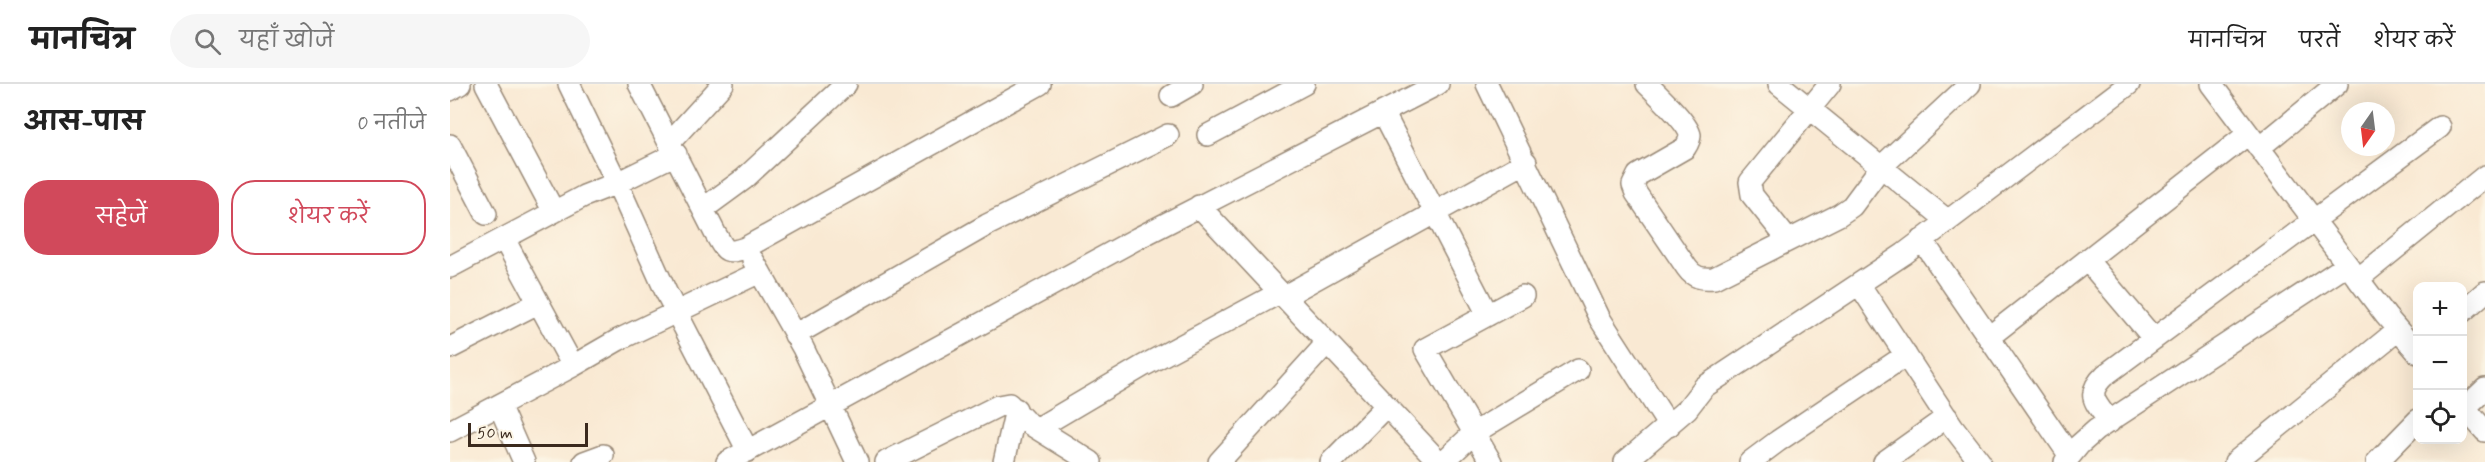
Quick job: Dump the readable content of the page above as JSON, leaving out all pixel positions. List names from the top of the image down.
{
  "scale_bar": "50 m",
  "north": "bottom",
  "page": {
    "header": "मानचित्र",
    "search": "यहाँ खोजें",
    "nav": ["मानचित्र", "परतें", "शेयर करें"],
    "heading": ["आस-पास", "0 नतीजे"],
    "buttons": ["सहेजें", "शेयर करें"],
    "map_buttons": ["+", "−"],
    "scale": "50 m"
  }
}
